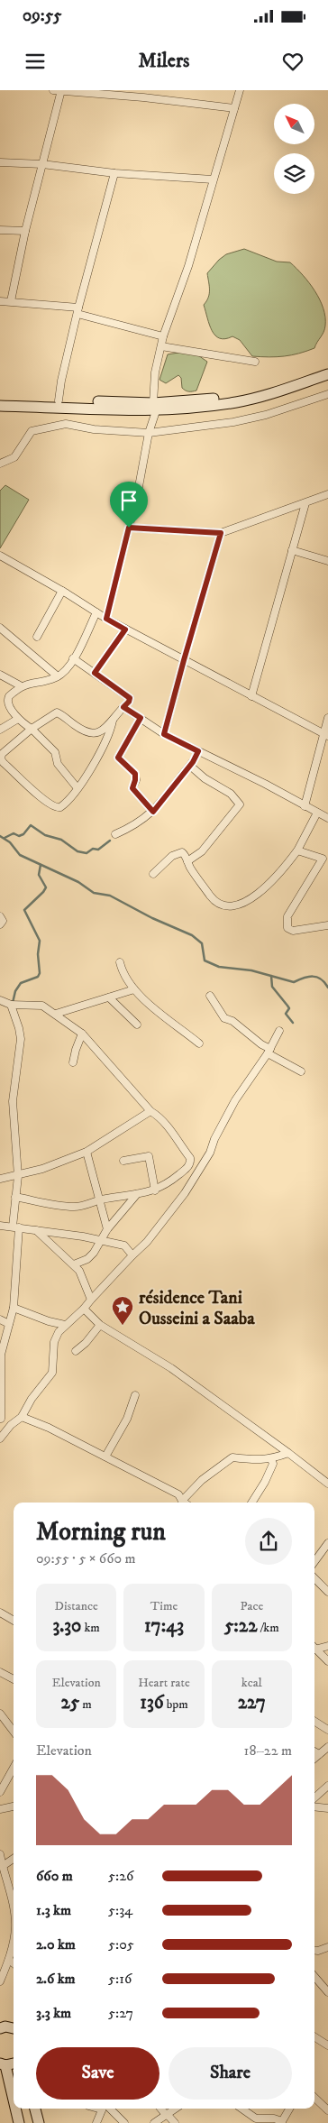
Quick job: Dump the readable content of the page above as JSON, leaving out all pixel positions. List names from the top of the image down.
{
  "places": {
    "place": ["résidence Tani Ousseini a Saaba"]
  },
  "north": "top left",
  "page": {
    "status": "09:55",
    "header": "Milers",
    "heading": ["Morning run", "09:55 · 5 × 660 m"],
    "stats": [
      ["Distance", "3.30 km"],
      ["Time", "17:43"],
      ["Pace", "5:22 /km"],
      ["Elevation", "25 m"],
      ["Heart rate", "136 bpm"],
      ["kcal", "227"]
    ],
    "chart": ["Elevation", "18–22 m"],
    "list": [
      {
        "name": "660 m",
        "note": "5:26"
      },
      {
        "name": "1.3 km",
        "note": "5:34"
      },
      {
        "name": "2.0 km",
        "note": "5:05"
      },
      {
        "name": "2.6 km",
        "note": "5:16"
      },
      {
        "name": "3.3 km",
        "note": "5:27"
      }
    ],
    "buttons": ["Save", "Share"]
  }
}
